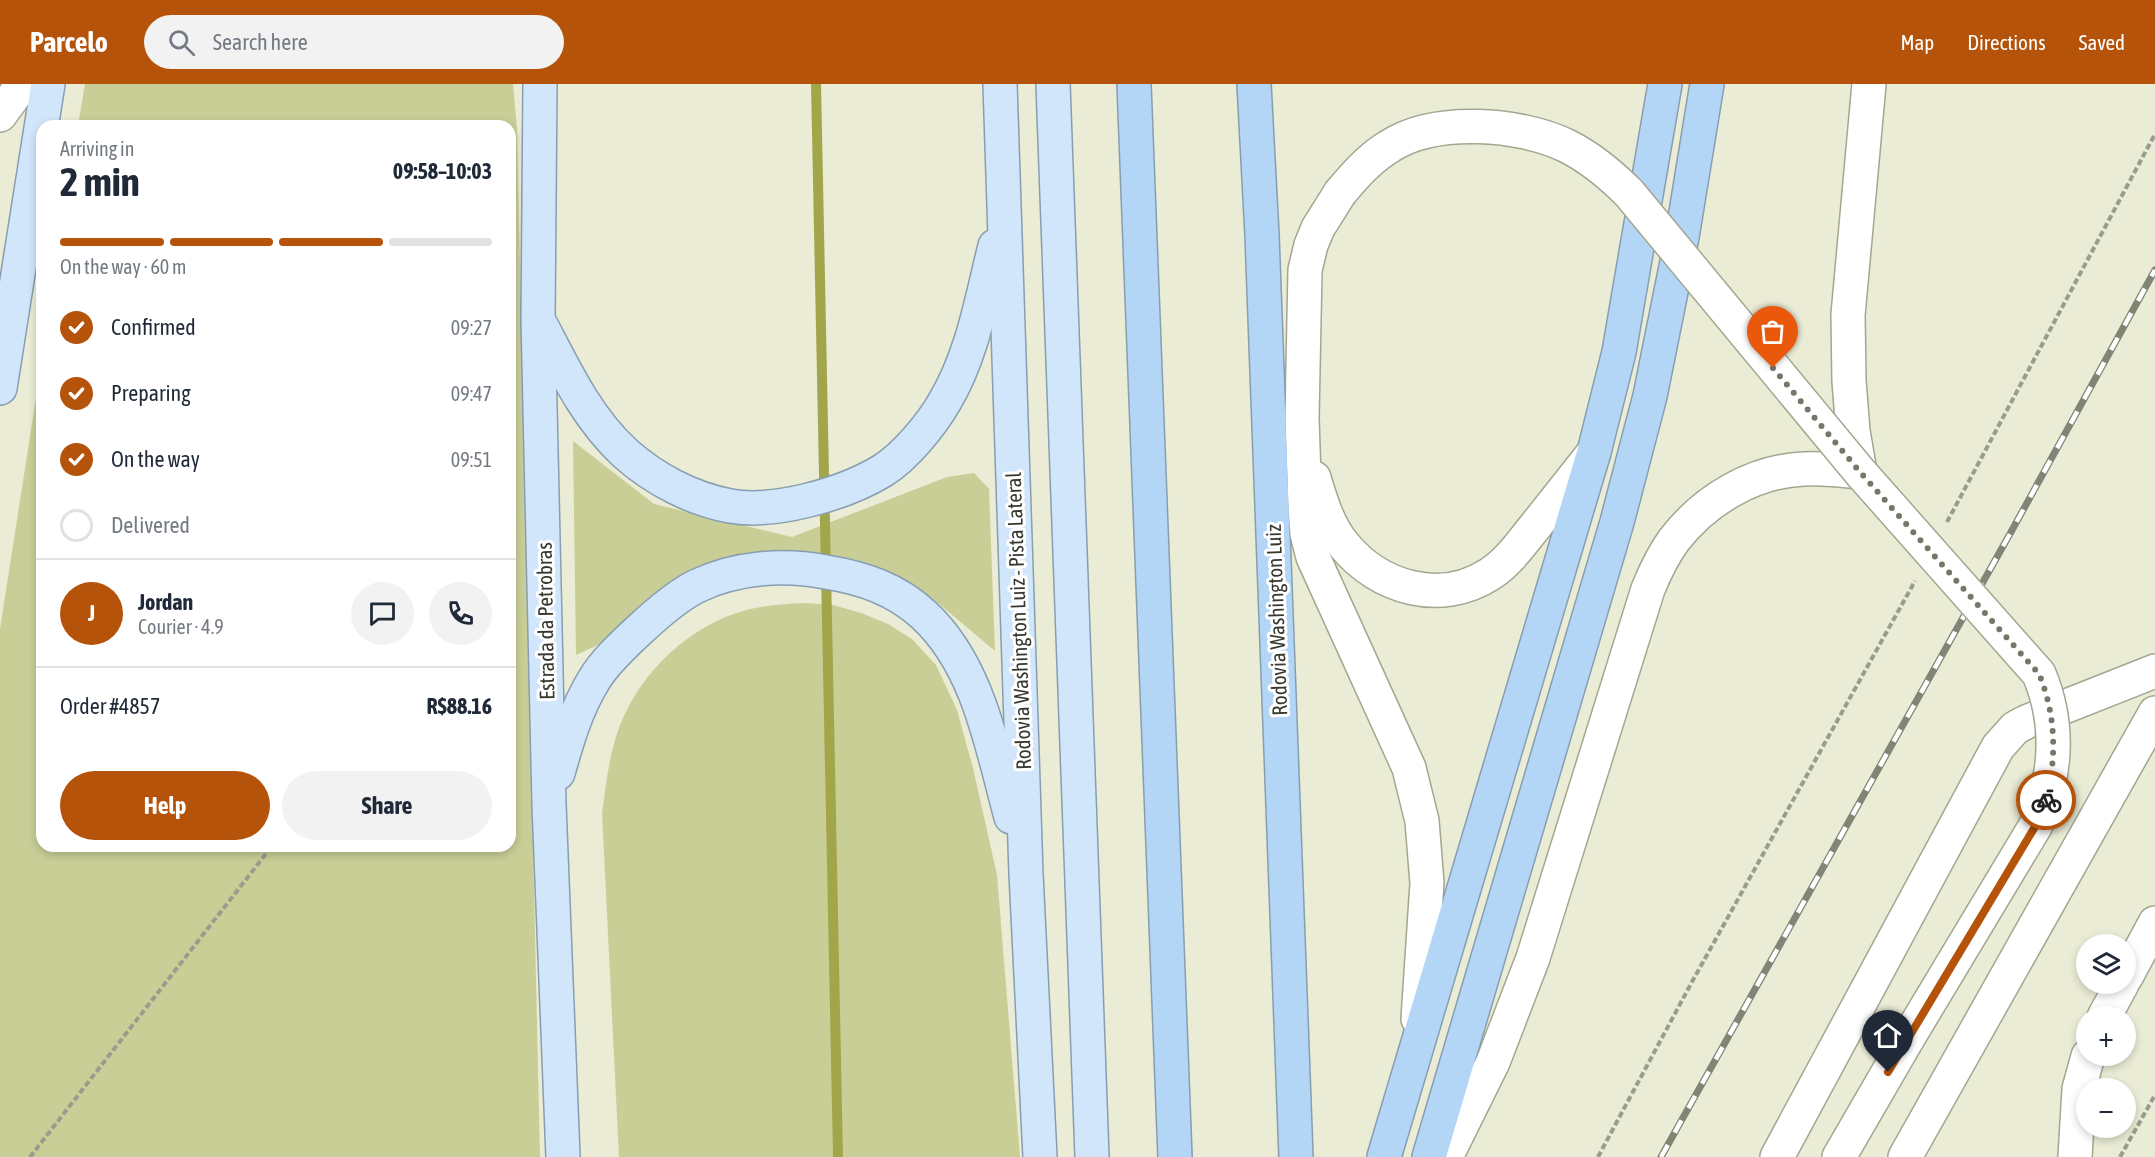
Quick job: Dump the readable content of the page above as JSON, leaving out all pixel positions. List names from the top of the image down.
{
  "streets": {
    "highway": ["Rodovia Washington Luiz"],
    "main road": ["Estrada da Petrobras", "Rodovia Washington Luiz - Pista Lateral"]
  },
  "page": {
    "header": "Parcelo",
    "search": "Search here",
    "nav": ["Map", "Directions", "Saved"],
    "heading": ["2 min", "Arriving in", "09:58–10:03"],
    "panel": [
      "Jordan",
      "Courier · 4.9",
      "Order #4857",
      "R$88.16"
    ],
    "bar": "On the way · 60 m",
    "list": [
      ["Confirmed", "09:27"],
      ["Preparing", "09:47"],
      ["On the way", "09:51"],
      "Delivered"
    ],
    "round": "J",
    "buttons": ["Help", "Share"],
    "map_buttons": ["+", "−"]
  }
}
